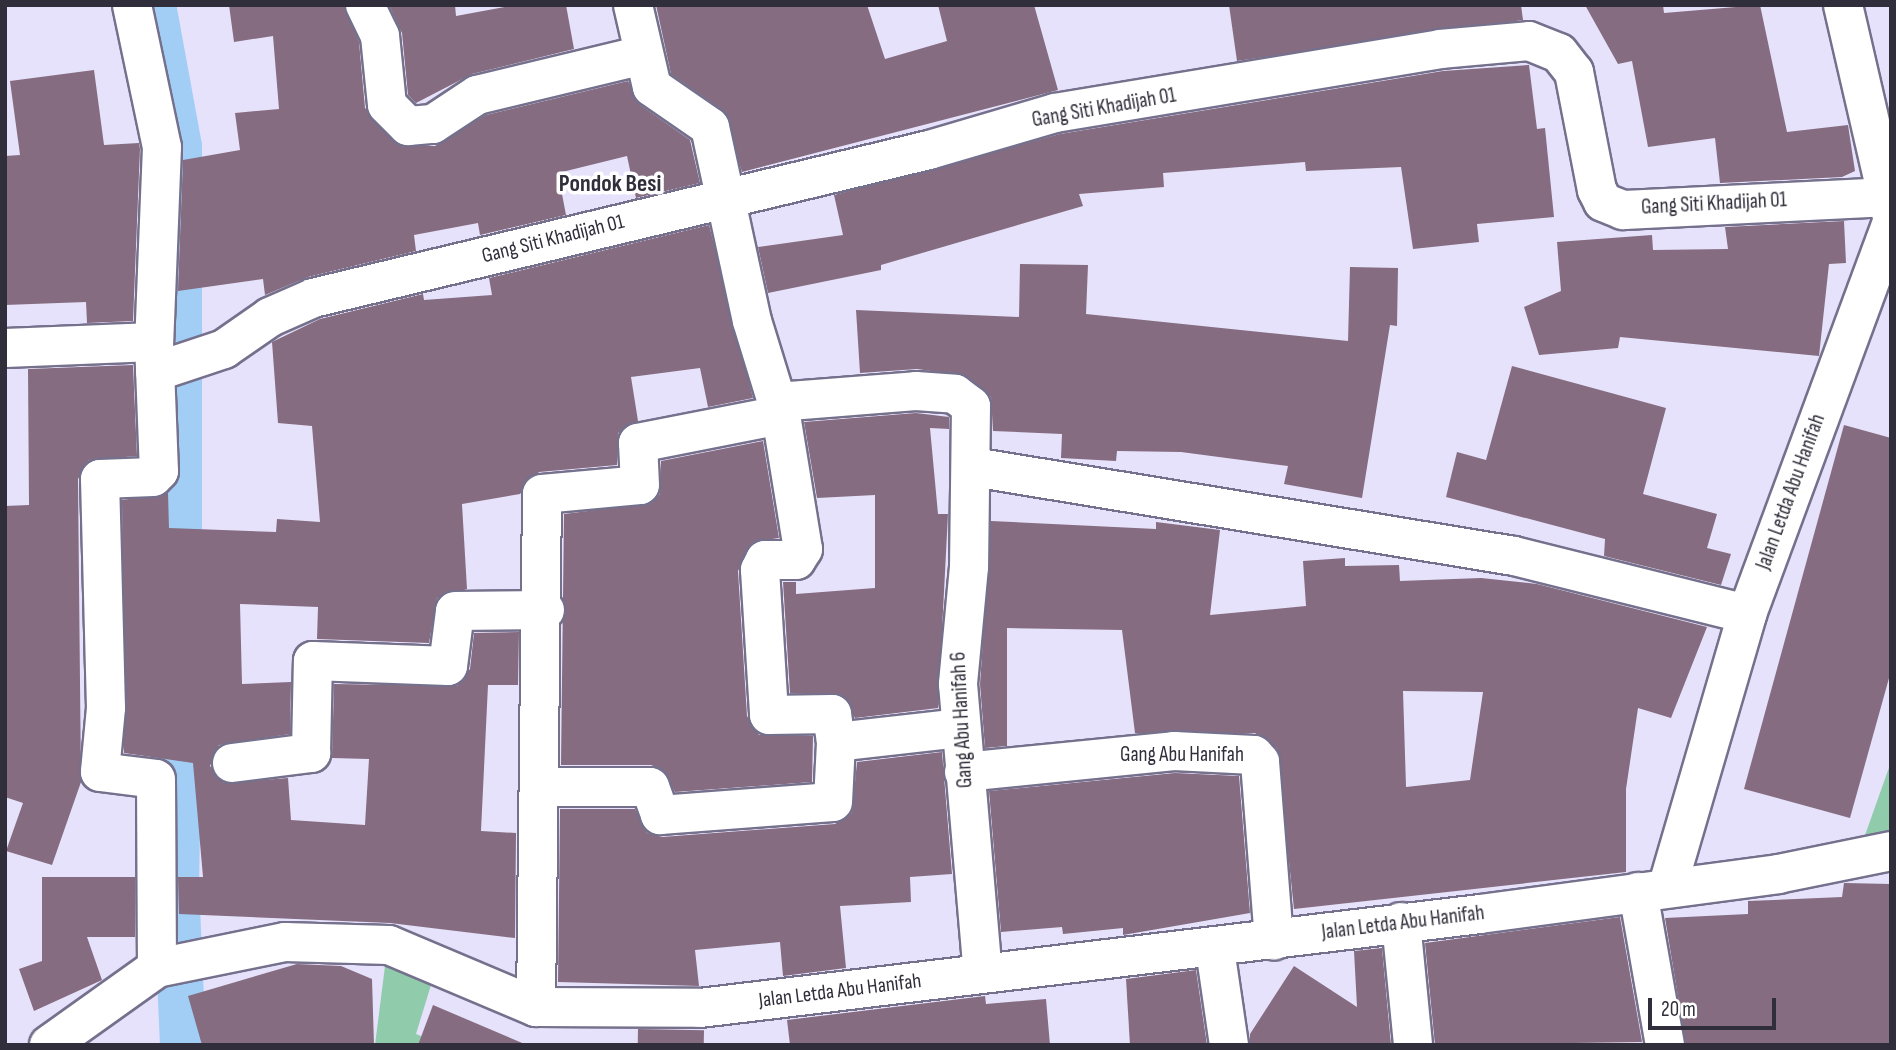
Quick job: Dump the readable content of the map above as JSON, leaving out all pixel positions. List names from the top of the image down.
{
  "streets": {
    "street": [
      "Gang Siti Khadijah 01",
      "Jalan Letda Abu Hanifah",
      "Gang Abu Hanifah 6",
      "Gang Abu Hanifah"
    ]
  },
  "crossings": [
    ["Gang Siti Khadijah 01", "Jalan Letda Abu Hanifah"],
    ["Jalan Letda Abu Hanifah", "Gang Abu Hanifah 6"],
    ["Jalan Letda Abu Hanifah", "Gang Abu Hanifah"],
    ["Gang Abu Hanifah 6", "Gang Abu Hanifah"]
  ],
  "districts": ["Pondok Besi"],
  "scale_bar": "20 m"
}
